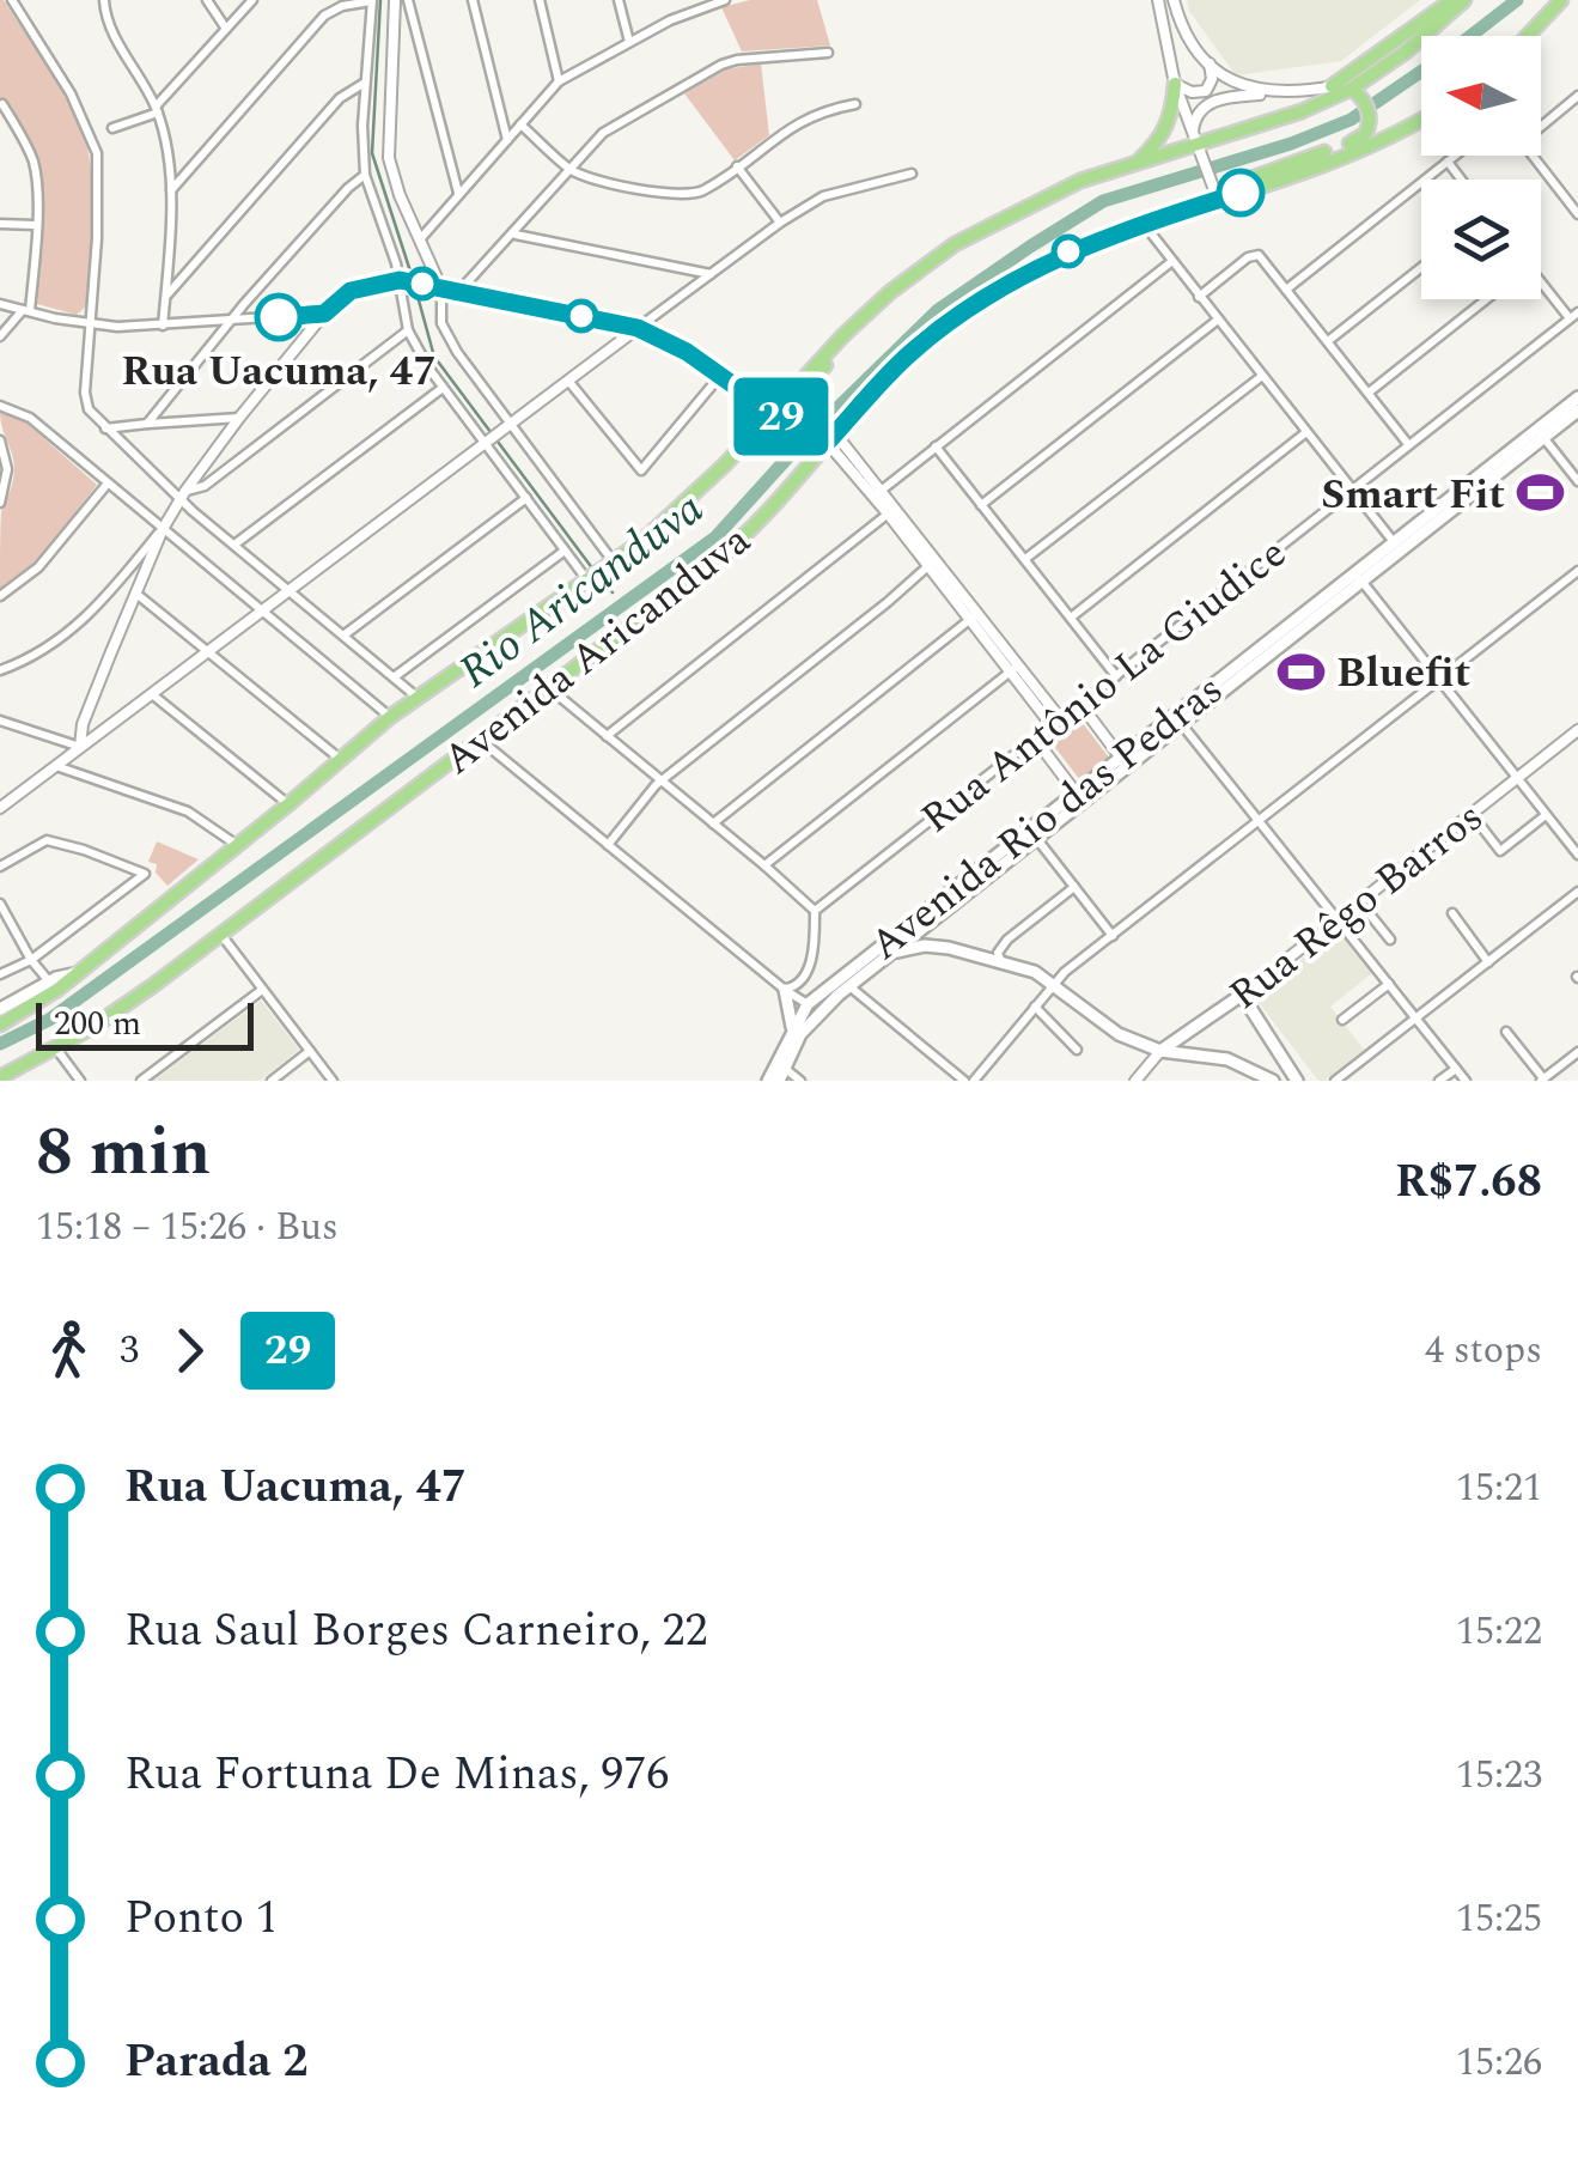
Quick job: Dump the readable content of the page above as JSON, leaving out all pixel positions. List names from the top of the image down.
{
  "streets": {
    "highway": ["Avenida Aricanduva"],
    "main road": ["Avenida Rio das Pedras", "Rua Rêgo Barros"],
    "street": ["Rua Antônio La Giudice"]
  },
  "water": ["Rio Aricanduva"],
  "places": {
    "other": ["Rua Uacuma, 47"],
    "sports": ["Smart Fit", "Bluefit"]
  },
  "lines": ["bus line 29"],
  "scale_bar": "200 m",
  "north": "left",
  "page": {
    "on_map": "29",
    "scale": "200 m",
    "heading": ["8 min", "15:18 – 15:26 · Bus", "R$7.68"],
    "legs": ["3", "29", "4 stops"],
    "list": [
      {
        "name": "Rua Uacuma, 47",
        "value": "15:21"
      },
      {
        "name": "Rua Saul Borges Carneiro, 22",
        "value": "15:22"
      },
      {
        "name": "Rua Fortuna De Minas, 976",
        "value": "15:23"
      },
      {
        "name": "Ponto 1",
        "value": "15:25"
      },
      {
        "name": "Parada 2",
        "value": "15:26"
      }
    ]
  }
}
